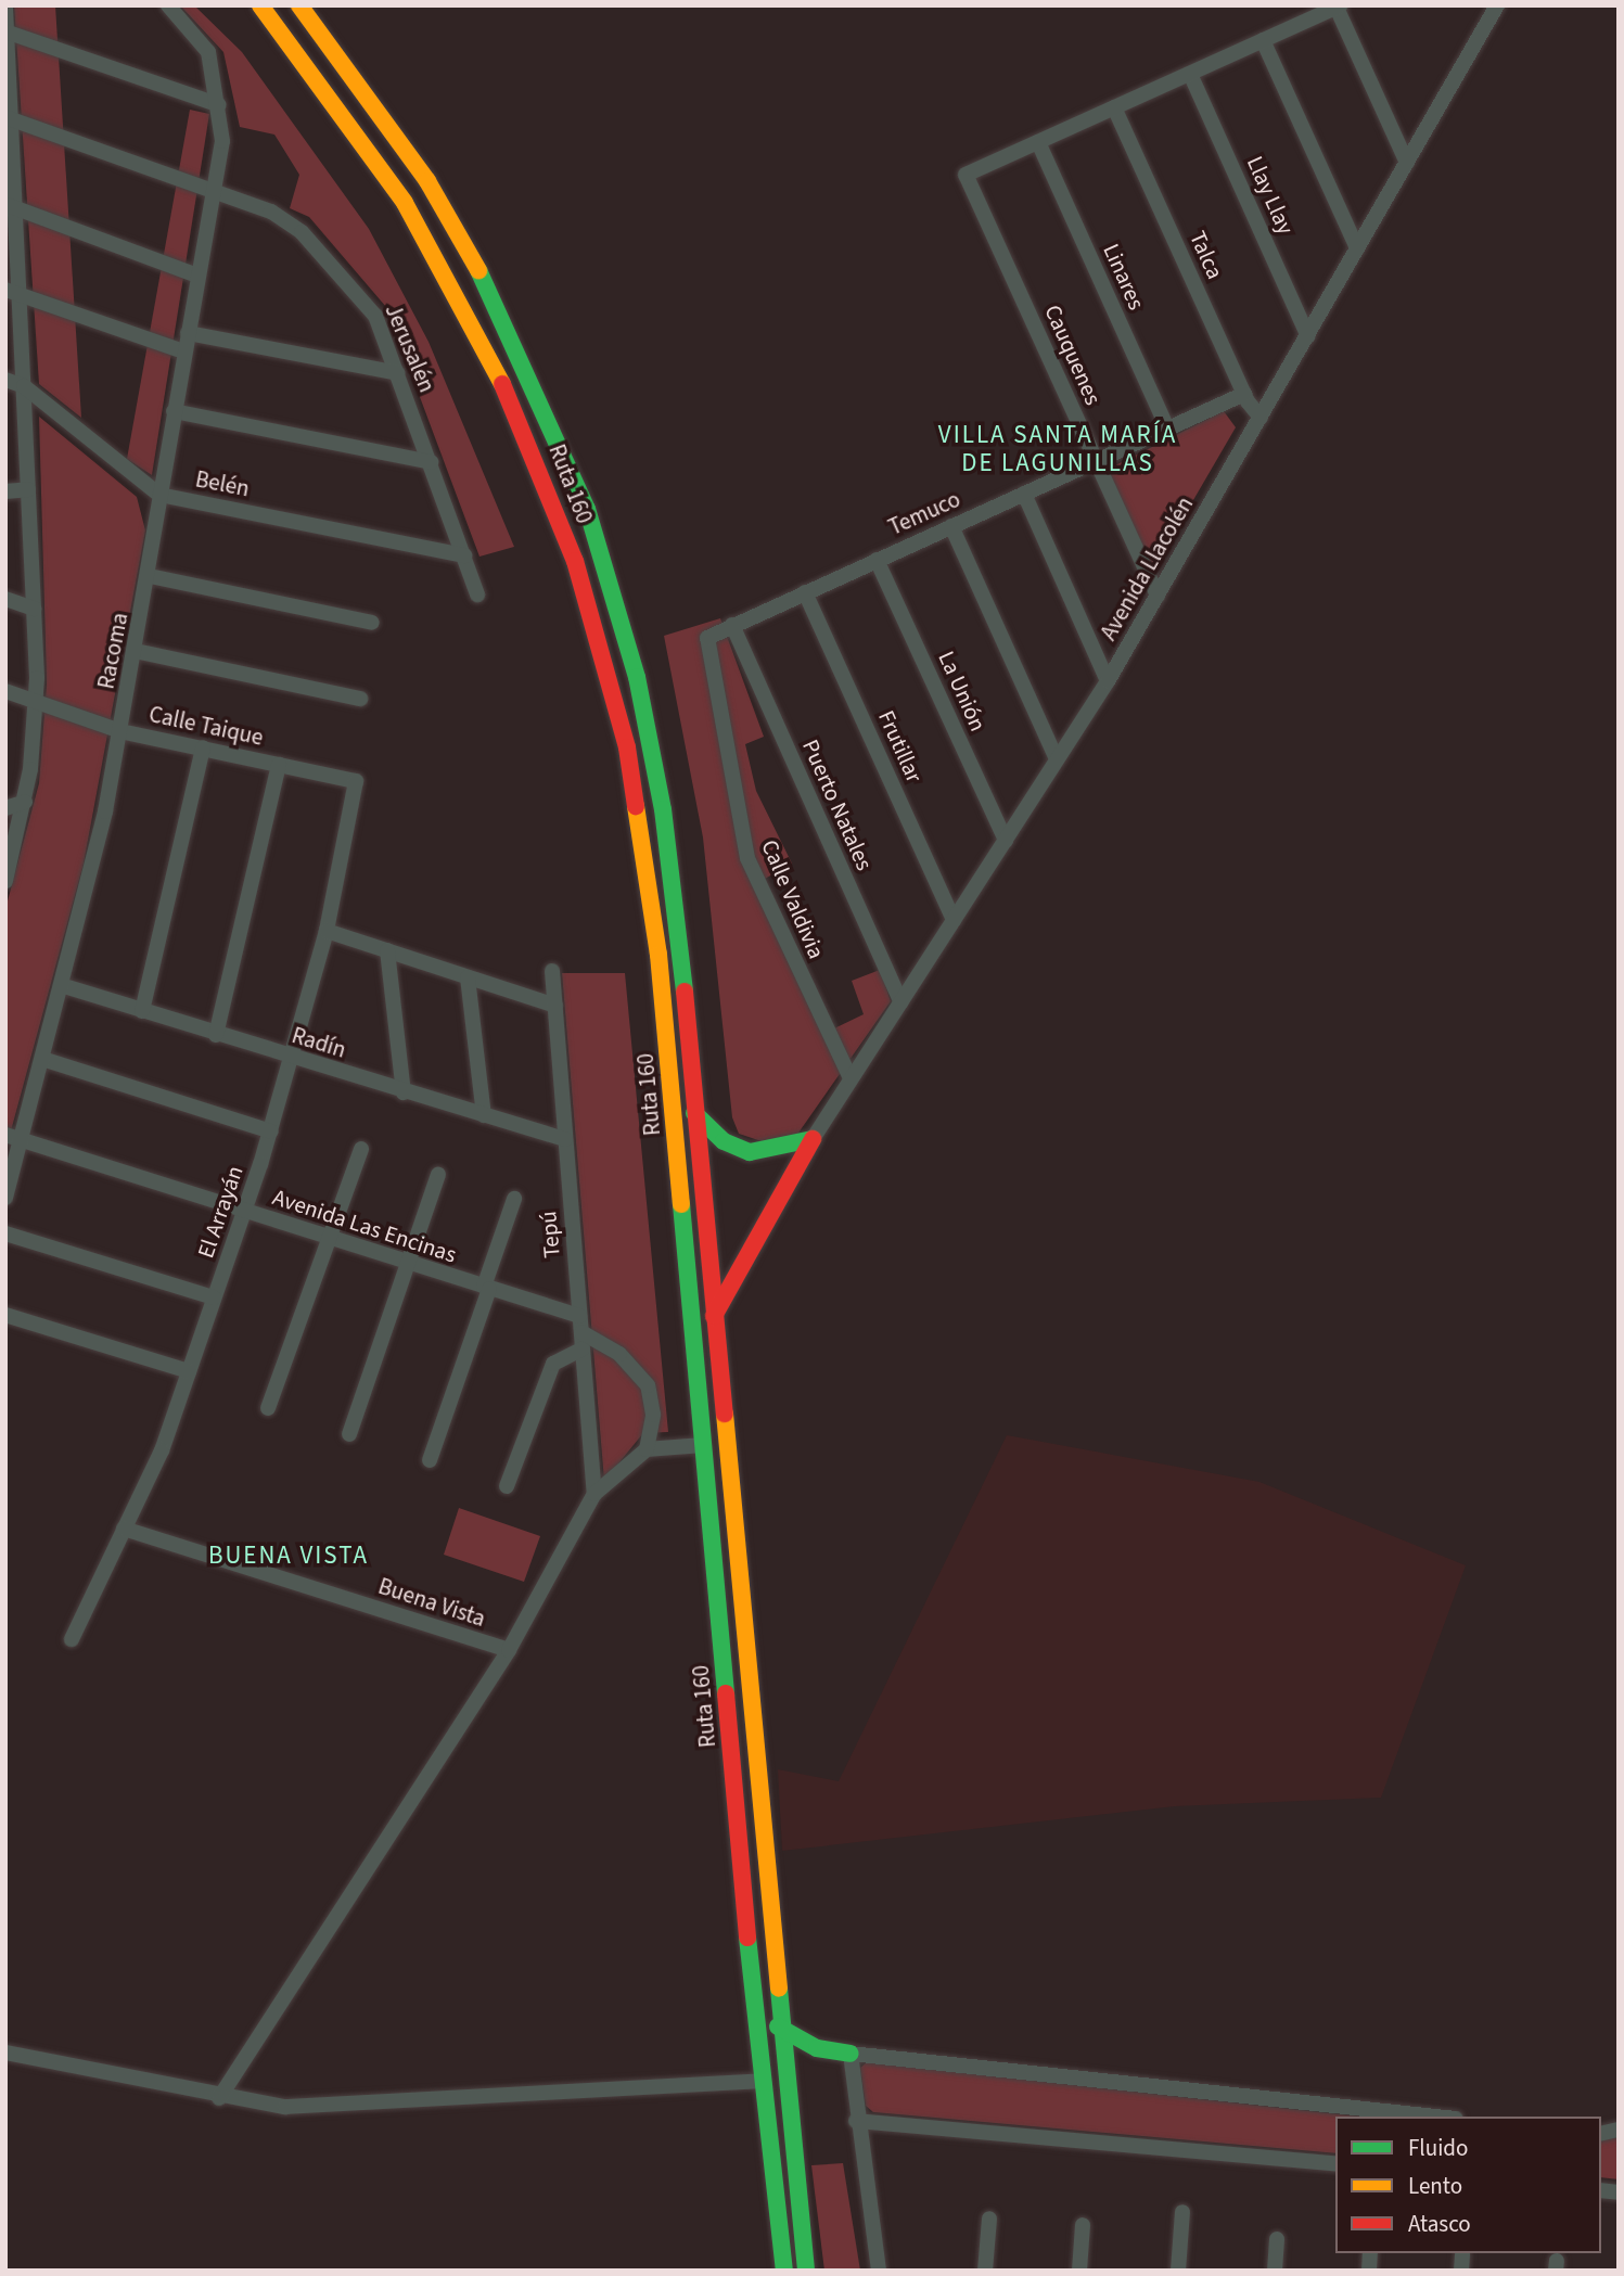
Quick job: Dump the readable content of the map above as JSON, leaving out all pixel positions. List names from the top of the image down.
{
  "streets": {
    "highway": ["Ruta 160"],
    "street": [
      "Llay Llay",
      "Talca",
      "Linares",
      "Jerusalén",
      "Cauquenes",
      "Belén",
      "Temuco",
      "Avenida Llacolén",
      "Racoma",
      "La Unión",
      "Calle Taique",
      "Frutillar",
      "Puerto Natales",
      "Calle Valdivia",
      "Radín",
      "El Arrayán",
      "Avenida Las Encinas",
      "Tepú",
      "Buena Vista"
    ]
  },
  "crossings": [
    ["Llay Llay", "Avenida Llacolén"],
    ["Talca", "Temuco"],
    ["Talca", "Avenida Llacolén"],
    ["Linares", "Cauquenes"],
    ["Linares", "Temuco"],
    ["Jerusalén", "Belén"],
    ["Jerusalén", "Racoma"],
    ["Cauquenes", "Temuco"],
    ["Cauquenes", "Avenida Llacolén"],
    ["Belén", "Racoma"],
    ["Temuco", "La Unión"],
    ["Temuco", "Frutillar"],
    ["Temuco", "Puerto Natales"],
    ["Temuco", "Calle Valdivia"],
    ["Avenida Llacolén", "La Unión"],
    ["Avenida Llacolén", "Frutillar"],
    ["Avenida Llacolén", "Puerto Natales"],
    ["Avenida Llacolén", "Calle Valdivia"],
    ["Racoma", "Calle Taique"],
    ["Racoma", "Radín"],
    ["Racoma", "Avenida Las Encinas"],
    ["Calle Taique", "El Arrayán"],
    ["Radín", "El Arrayán"],
    ["Radín", "Tepú"],
    ["El Arrayán", "Avenida Las Encinas"],
    ["El Arrayán", "Buena Vista"],
    ["Avenida Las Encinas", "Tepú"]
  ],
  "districts": ["VILLA SANTA MARÍA DE LAGUNILLAS", "BUENA VISTA"],
  "legend": ["Fluido", "Lento", "Atasco"]
}
